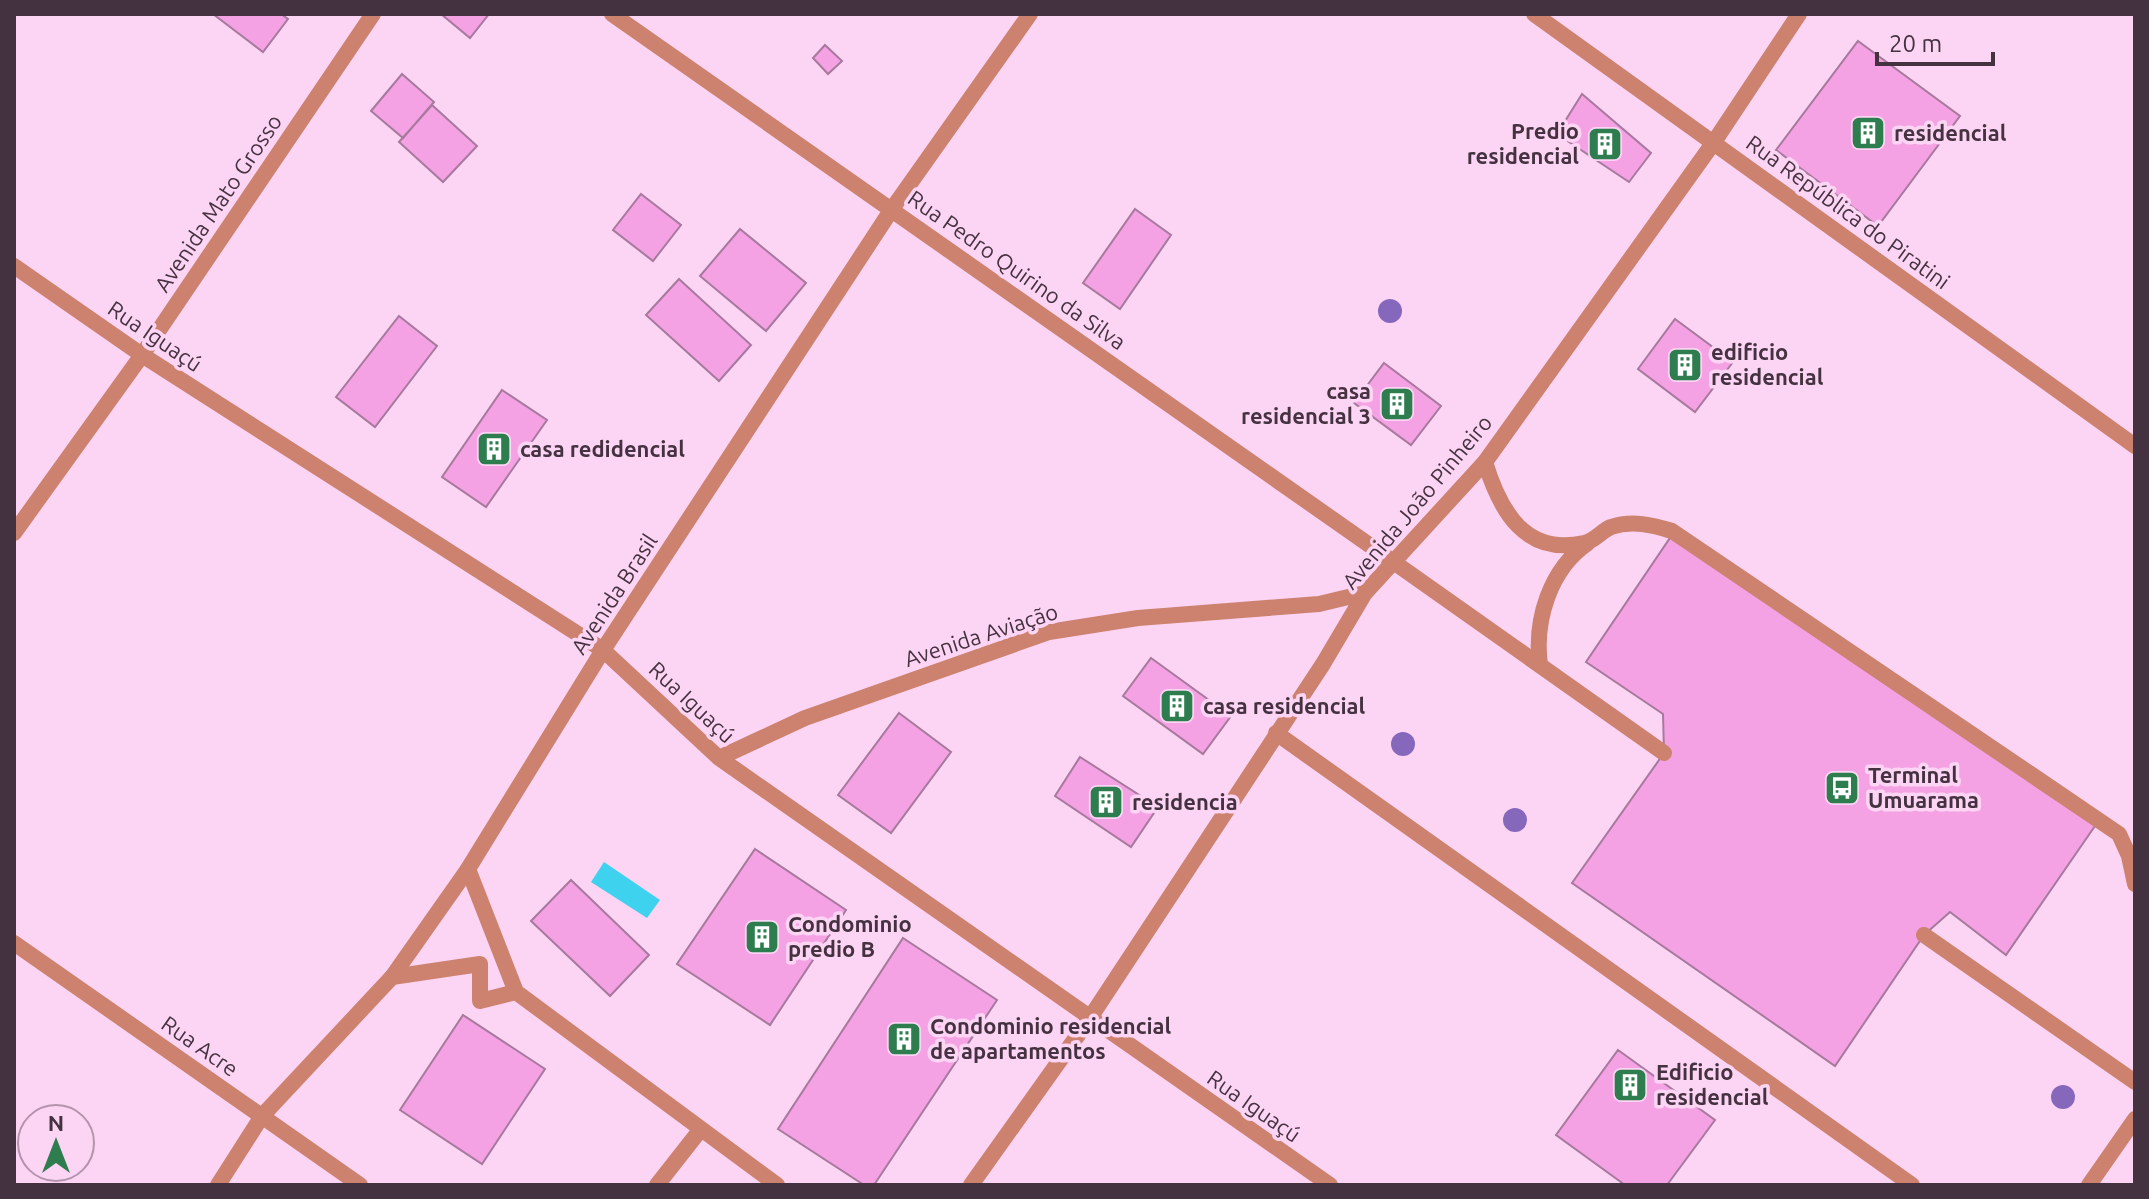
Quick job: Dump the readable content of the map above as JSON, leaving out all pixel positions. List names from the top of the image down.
{
  "streets": {
    "street": [
      "Avenida Mato Grosso",
      "Rua República do Piratini",
      "Rua Pedro Quirino da Silva",
      "Rua Iguaçú",
      "Avenida João Pinheiro",
      "Avenida Brasil",
      "Avenida Aviação",
      "Rua Acre"
    ]
  },
  "crossings": [
    ["Avenida Mato Grosso", "Rua Iguaçú"],
    ["Rua República do Piratini", "Avenida João Pinheiro"],
    ["Rua Pedro Quirino da Silva", "Avenida João Pinheiro"],
    ["Rua Pedro Quirino da Silva", "Avenida Brasil"],
    ["Rua Iguaçú", "Avenida João Pinheiro"],
    ["Rua Iguaçú", "Avenida Brasil"],
    ["Rua Iguaçú", "Avenida Aviação"],
    ["Avenida João Pinheiro", "Avenida Aviação"],
    ["Avenida Brasil", "Rua Acre"]
  ],
  "places": {
    "building": [
      "residencial",
      "Predio residencial",
      "edificio residencial",
      "casa residencial 3",
      "casa redidencial",
      "casa residencial",
      "residencia",
      "Condominio predio B",
      "Condominio residencial de apartamentos",
      "Edificio residencial"
    ],
    "bus stop": ["Terminal Umuarama"]
  },
  "scale_bar": "20 m",
  "north": "top"
}
